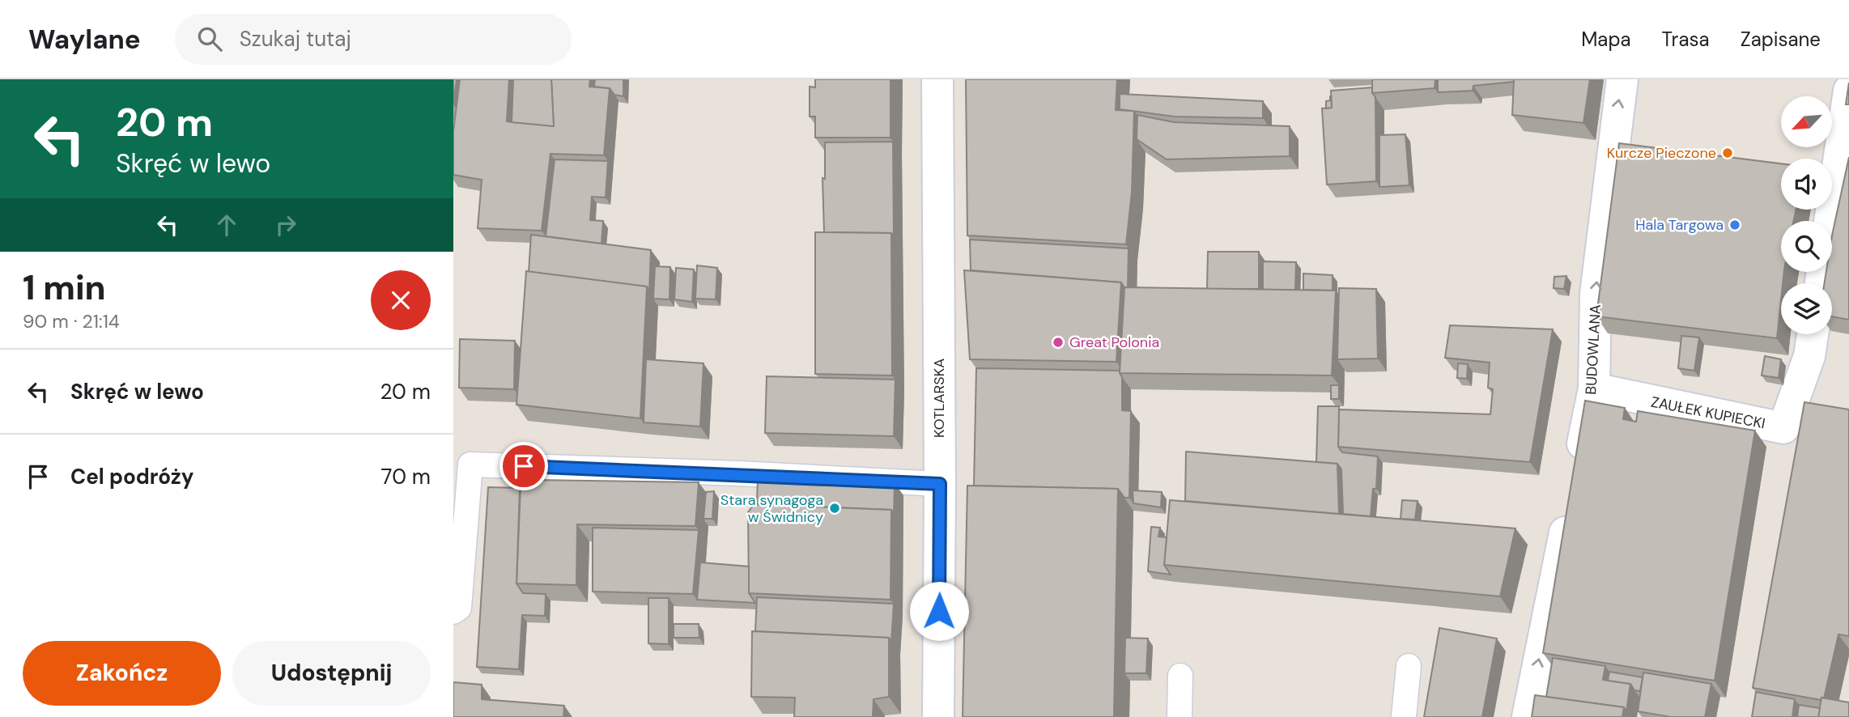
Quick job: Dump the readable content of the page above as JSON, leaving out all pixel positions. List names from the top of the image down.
{
  "streets": {
    "street": ["BUDOWLANA", "KOTLARSKA", "ZAUŁEK KUPIECKI"]
  },
  "crossings": [
    ["BUDOWLANA", "ZAUŁEK KUPIECKI"]
  ],
  "places": [
    "Kurcze Pieczone",
    "Hala Targowa",
    "Great Polonia",
    "Stara synagoga w Świdnicy"
  ],
  "north": "bottom left",
  "page": {
    "header": "Waylane",
    "search": "Szukaj tutaj",
    "nav": ["Mapa", "Trasa", "Zapisane"],
    "turn": ["20 m", "Skręć w lewo"],
    "heading": ["1 min", "90 m · 21:14"],
    "list": [
      {
        "name": "Skręć w lewo",
        "value": "20 m"
      },
      {
        "name": "Cel podróży",
        "value": "70 m"
      }
    ],
    "buttons": ["Zakończ", "Udostępnij"]
  }
}
